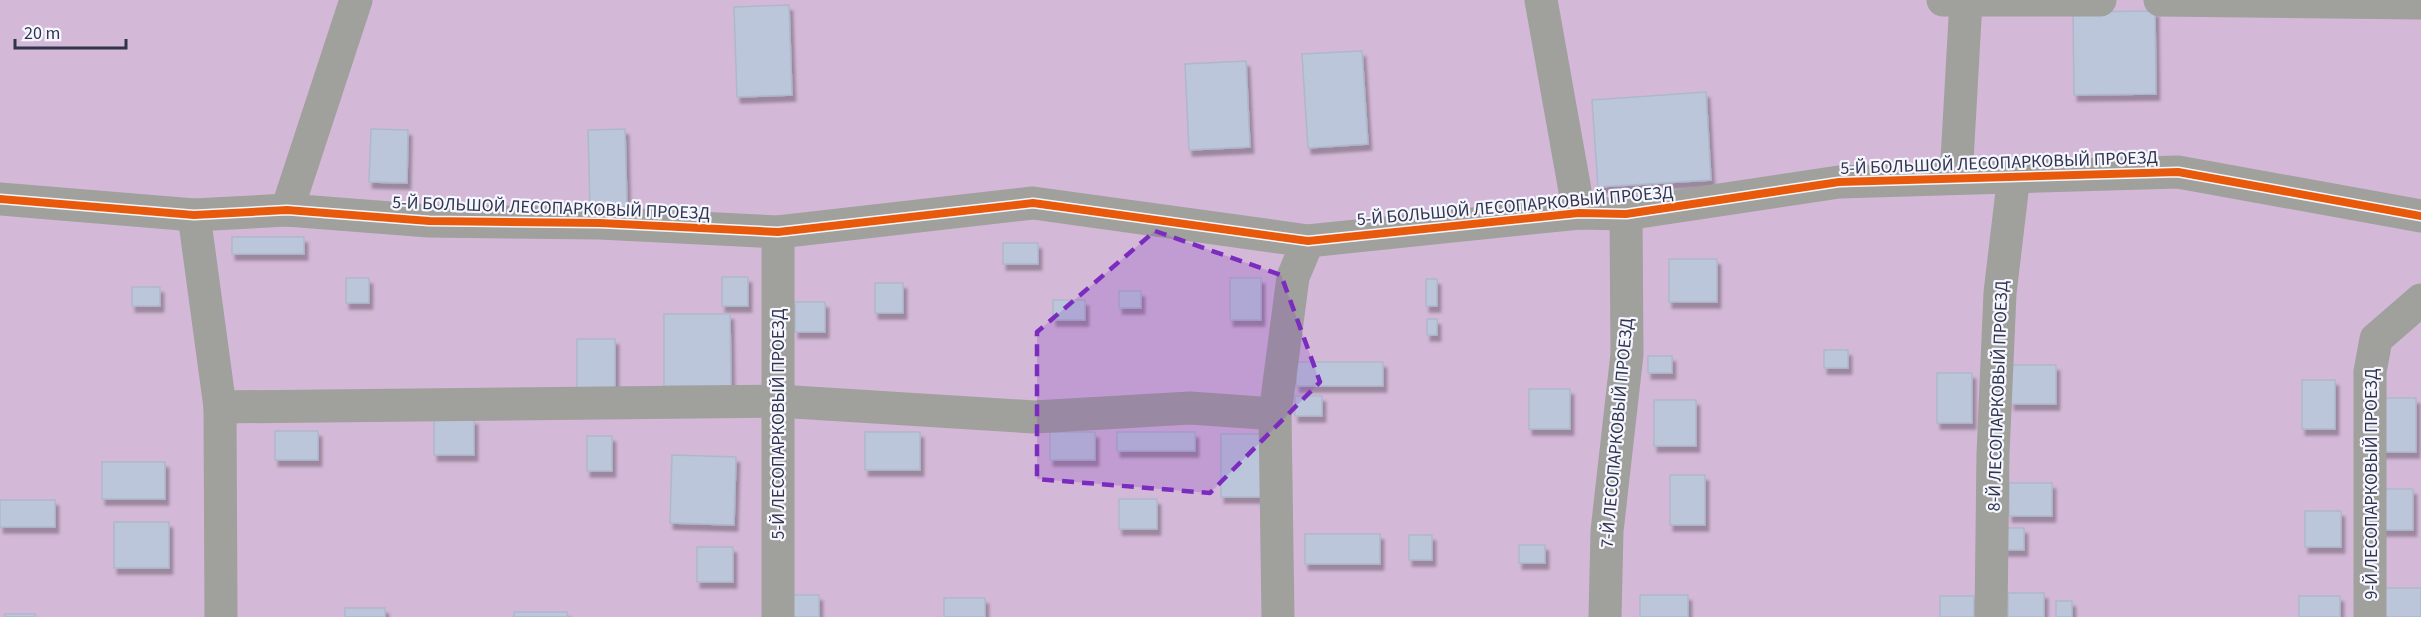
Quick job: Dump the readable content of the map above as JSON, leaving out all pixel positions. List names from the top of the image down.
{
  "streets": {
    "street": [
      "5-Й БОЛЬШОЙ ЛЕСОПАРКОВЫЙ ПРОЕЗД",
      "8-Й ЛЕСОПАРКОВЫЙ ПРОЕЗД",
      "5-Й ЛЕСОПАРКОВЫЙ ПРОЕЗД",
      "7-Й ЛЕСОПАРКОВЫЙ ПРОЕЗД",
      "9-Й ЛЕСОПАРКОВЫЙ ПРОЕЗД"
    ]
  },
  "crossings": [
    ["5-Й БОЛЬШОЙ ЛЕСОПАРКОВЫЙ ПРОЕЗД", "8-Й ЛЕСОПАРКОВЫЙ ПРОЕЗД"],
    ["5-Й БОЛЬШОЙ ЛЕСОПАРКОВЫЙ ПРОЕЗД", "5-Й ЛЕСОПАРКОВЫЙ ПРОЕЗД"],
    ["5-Й БОЛЬШОЙ ЛЕСОПАРКОВЫЙ ПРОЕЗД", "7-Й ЛЕСОПАРКОВЫЙ ПРОЕЗД"]
  ],
  "scale_bar": "20 m"
}
